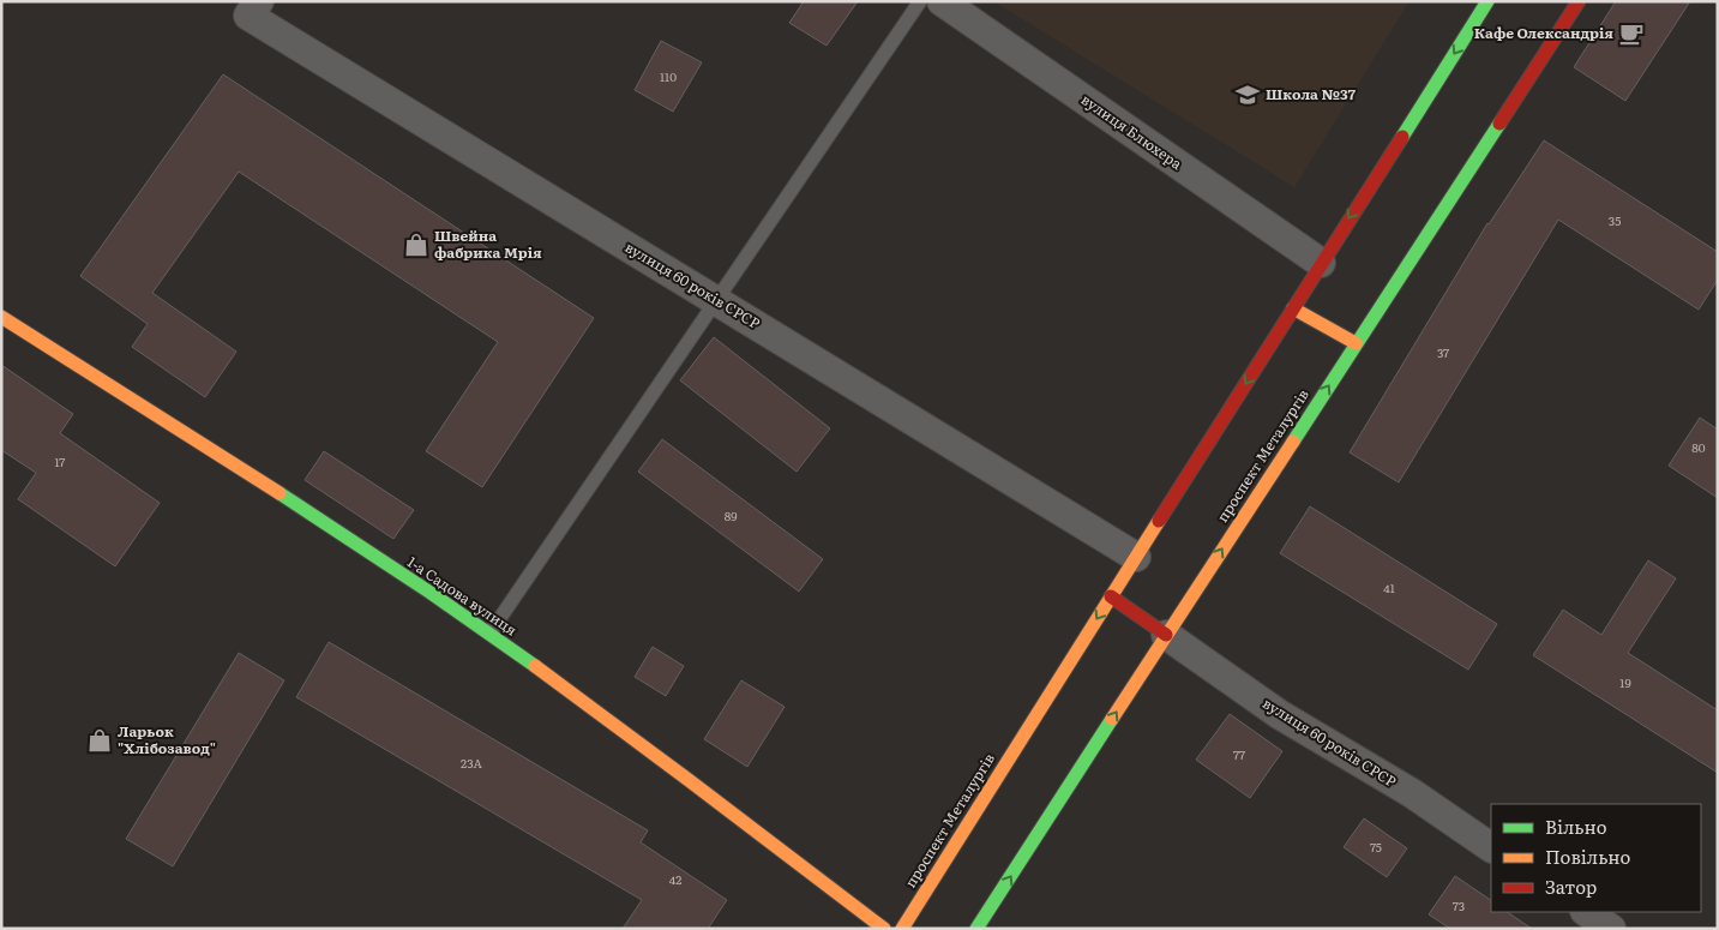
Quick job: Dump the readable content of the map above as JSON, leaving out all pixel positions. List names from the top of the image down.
{
  "streets": {
    "street": [
      "вулиця Блюхера",
      "вулиця 60 років СРСР",
      "проспект Металургів",
      "1-а Садова вулиця"
    ]
  },
  "crossings": [
    ["вулиця Блюхера", "проспект Металургів"],
    ["вулиця 60 років СРСР", "проспект Металургів"]
  ],
  "places": {
    "cafe": ["Кафе Олександрія"],
    "school or university": ["Школа №37"],
    "shop": ["Швейна фабрика Мрія", "Ларьок \"Хлібозавод\""]
  },
  "house_numbers": [
    "110",
    "35",
    "37",
    "80",
    "17",
    "89",
    "41",
    "19",
    "77",
    "23А",
    "75",
    "42",
    "73"
  ],
  "legend": ["Вільно", "Повільно", "Затор"]
}
